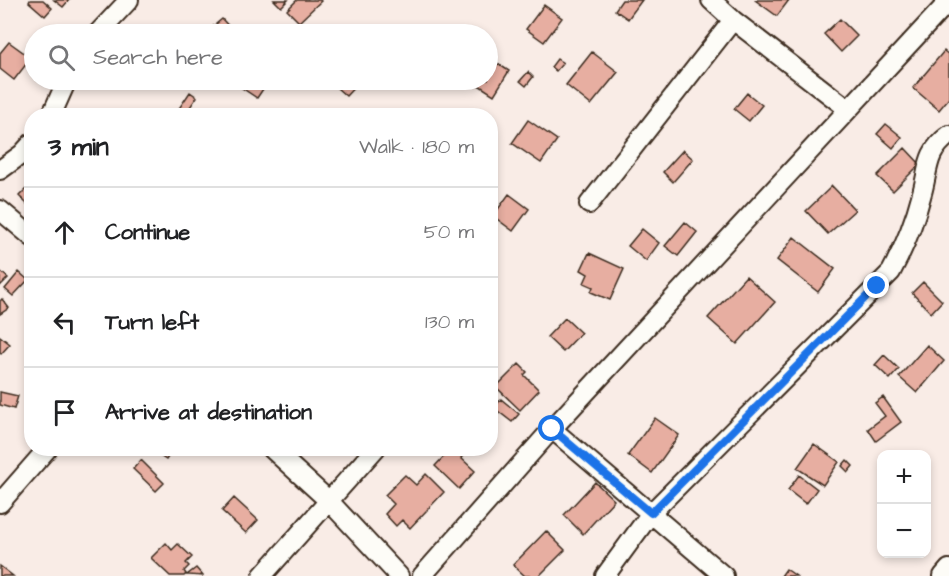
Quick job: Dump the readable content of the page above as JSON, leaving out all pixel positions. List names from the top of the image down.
{
  "page": {
    "search": "Search here",
    "heading": ["3 min", "Walk · 180 m"],
    "list": [
      ["Continue", "50 m"],
      ["Turn left", "130 m"],
      "Arrive at destination"
    ],
    "map_buttons": ["+", "−"]
  }
}
